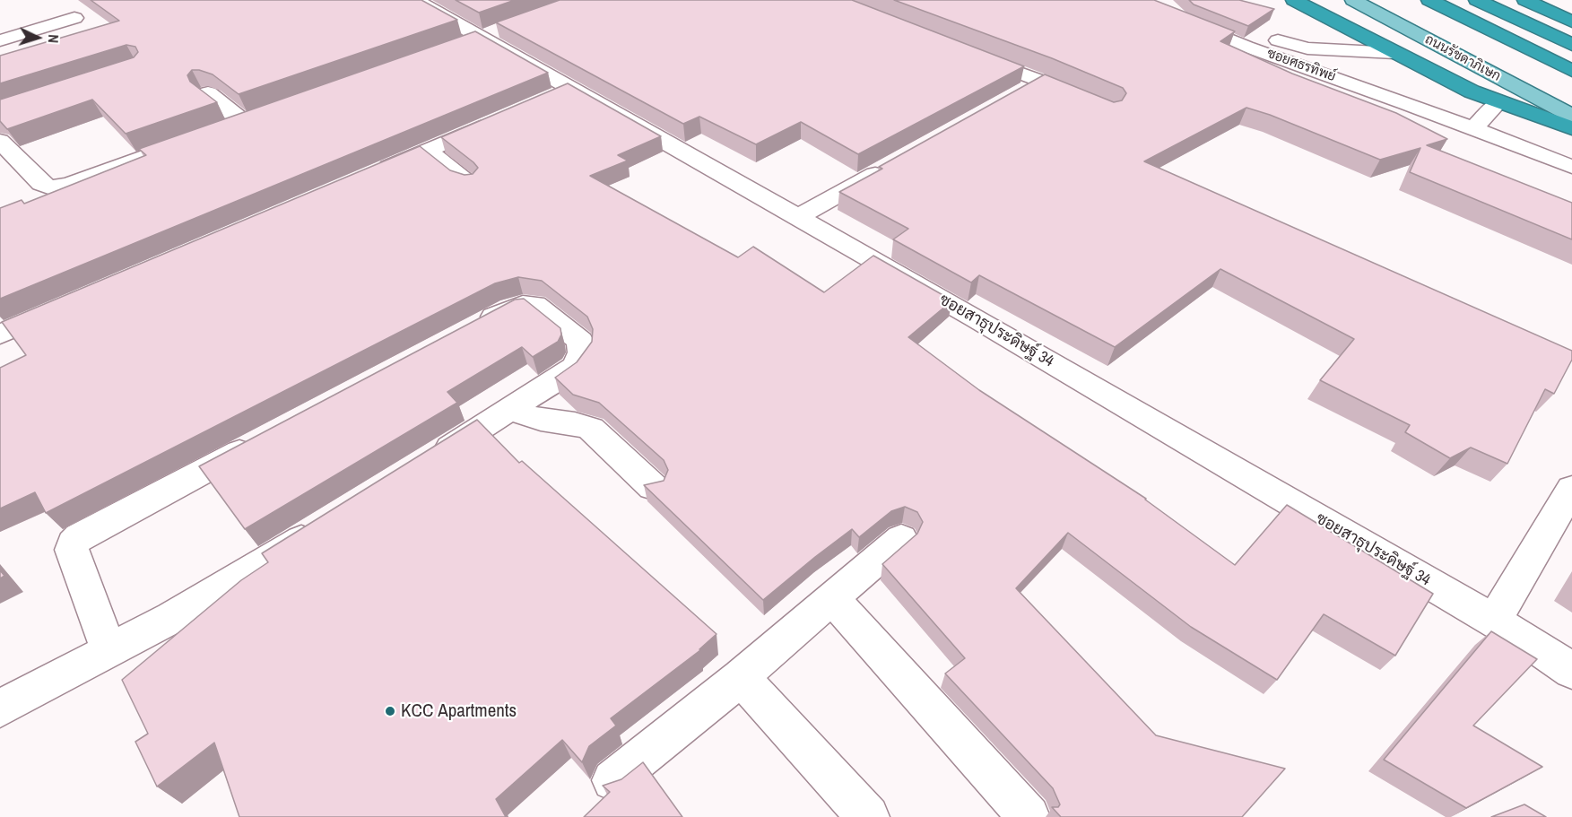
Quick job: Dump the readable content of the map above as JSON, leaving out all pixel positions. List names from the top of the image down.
{
  "streets": {
    "main road": ["ถนนรัชดาภิเษก"],
    "street": ["ซอยศธรทิพย์", "ซอยสาธุประดิษฐ์ 34"]
  },
  "places": ["KCC Apartments"],
  "north": "right"
}
